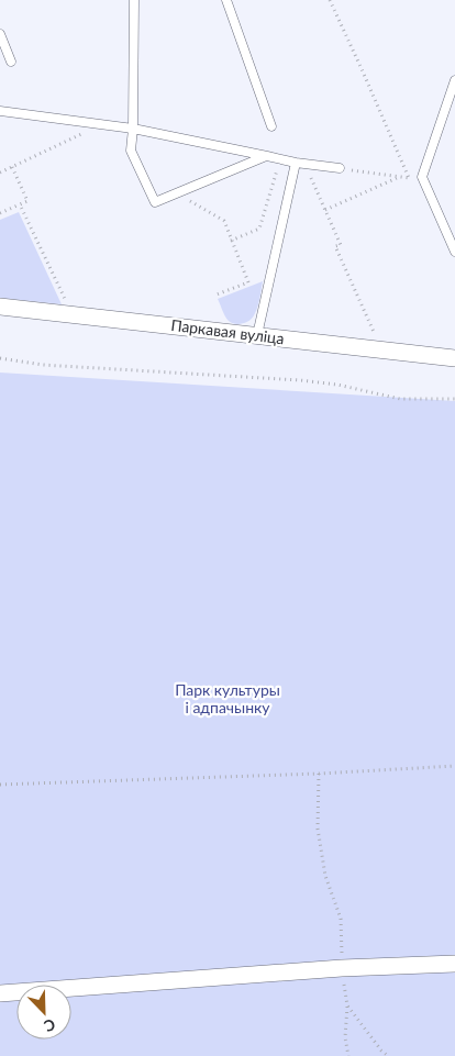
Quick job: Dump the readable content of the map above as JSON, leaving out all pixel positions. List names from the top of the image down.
{
  "streets": {
    "street": ["Паркавая вуліца"]
  },
  "parks": ["Парк культуры і адпачынку"],
  "north": "bottom right"
}
